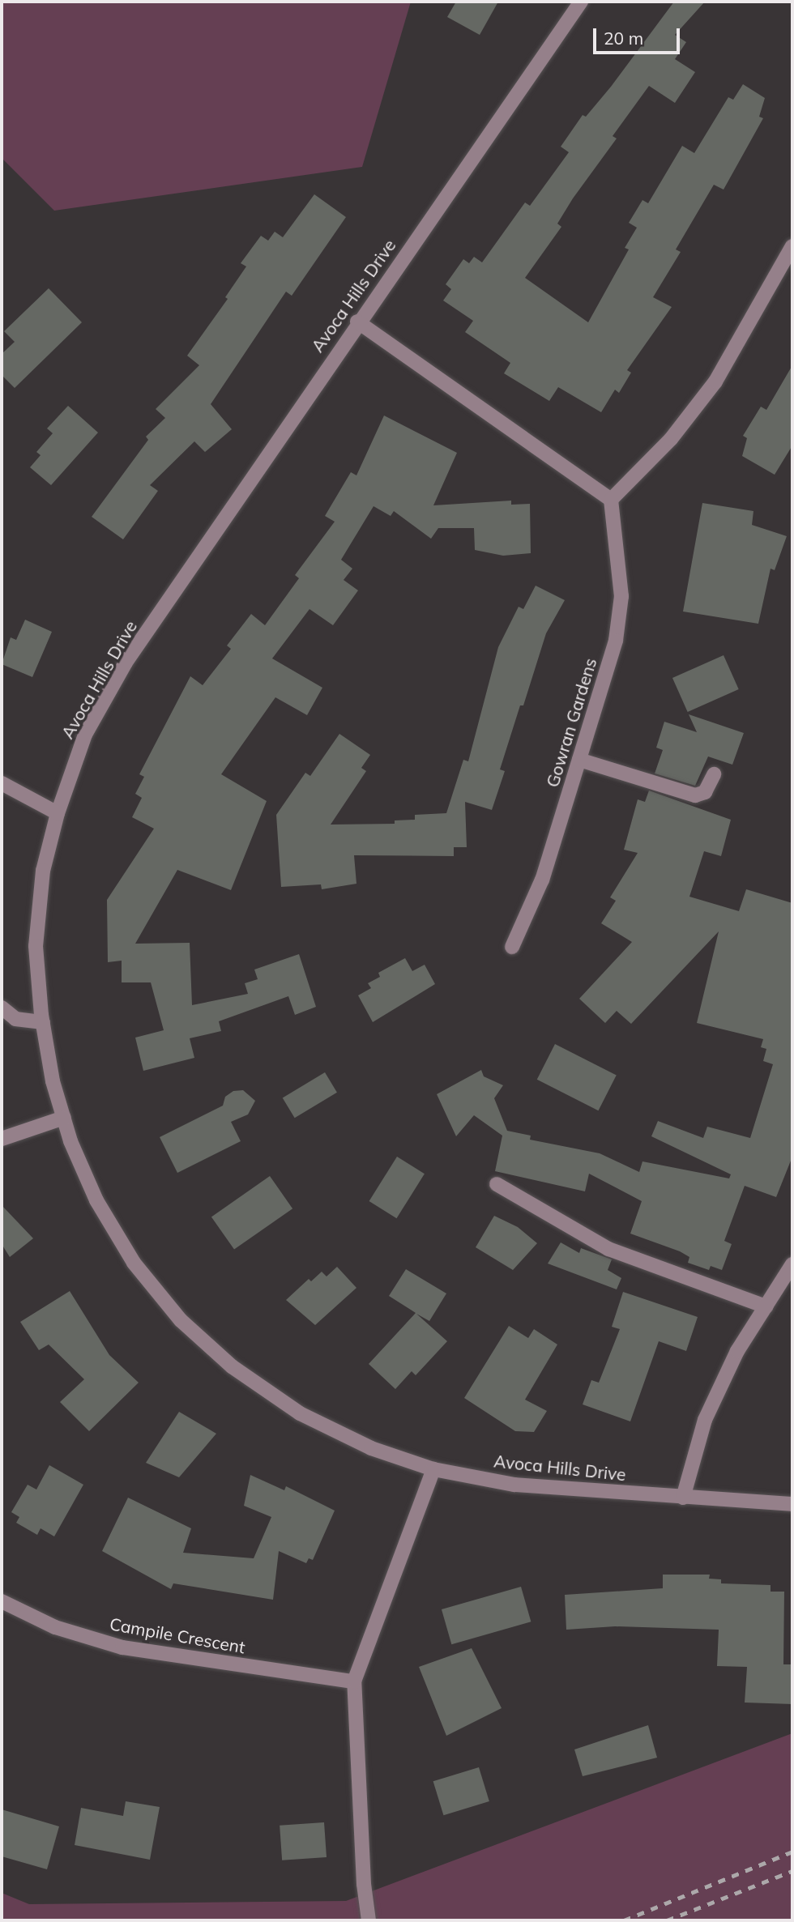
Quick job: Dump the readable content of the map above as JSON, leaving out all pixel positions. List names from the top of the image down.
{
  "streets": {
    "street": ["Avoca Hills Drive", "Gowran Gardens", "Campile Crescent"]
  },
  "scale_bar": "20 m"
}
